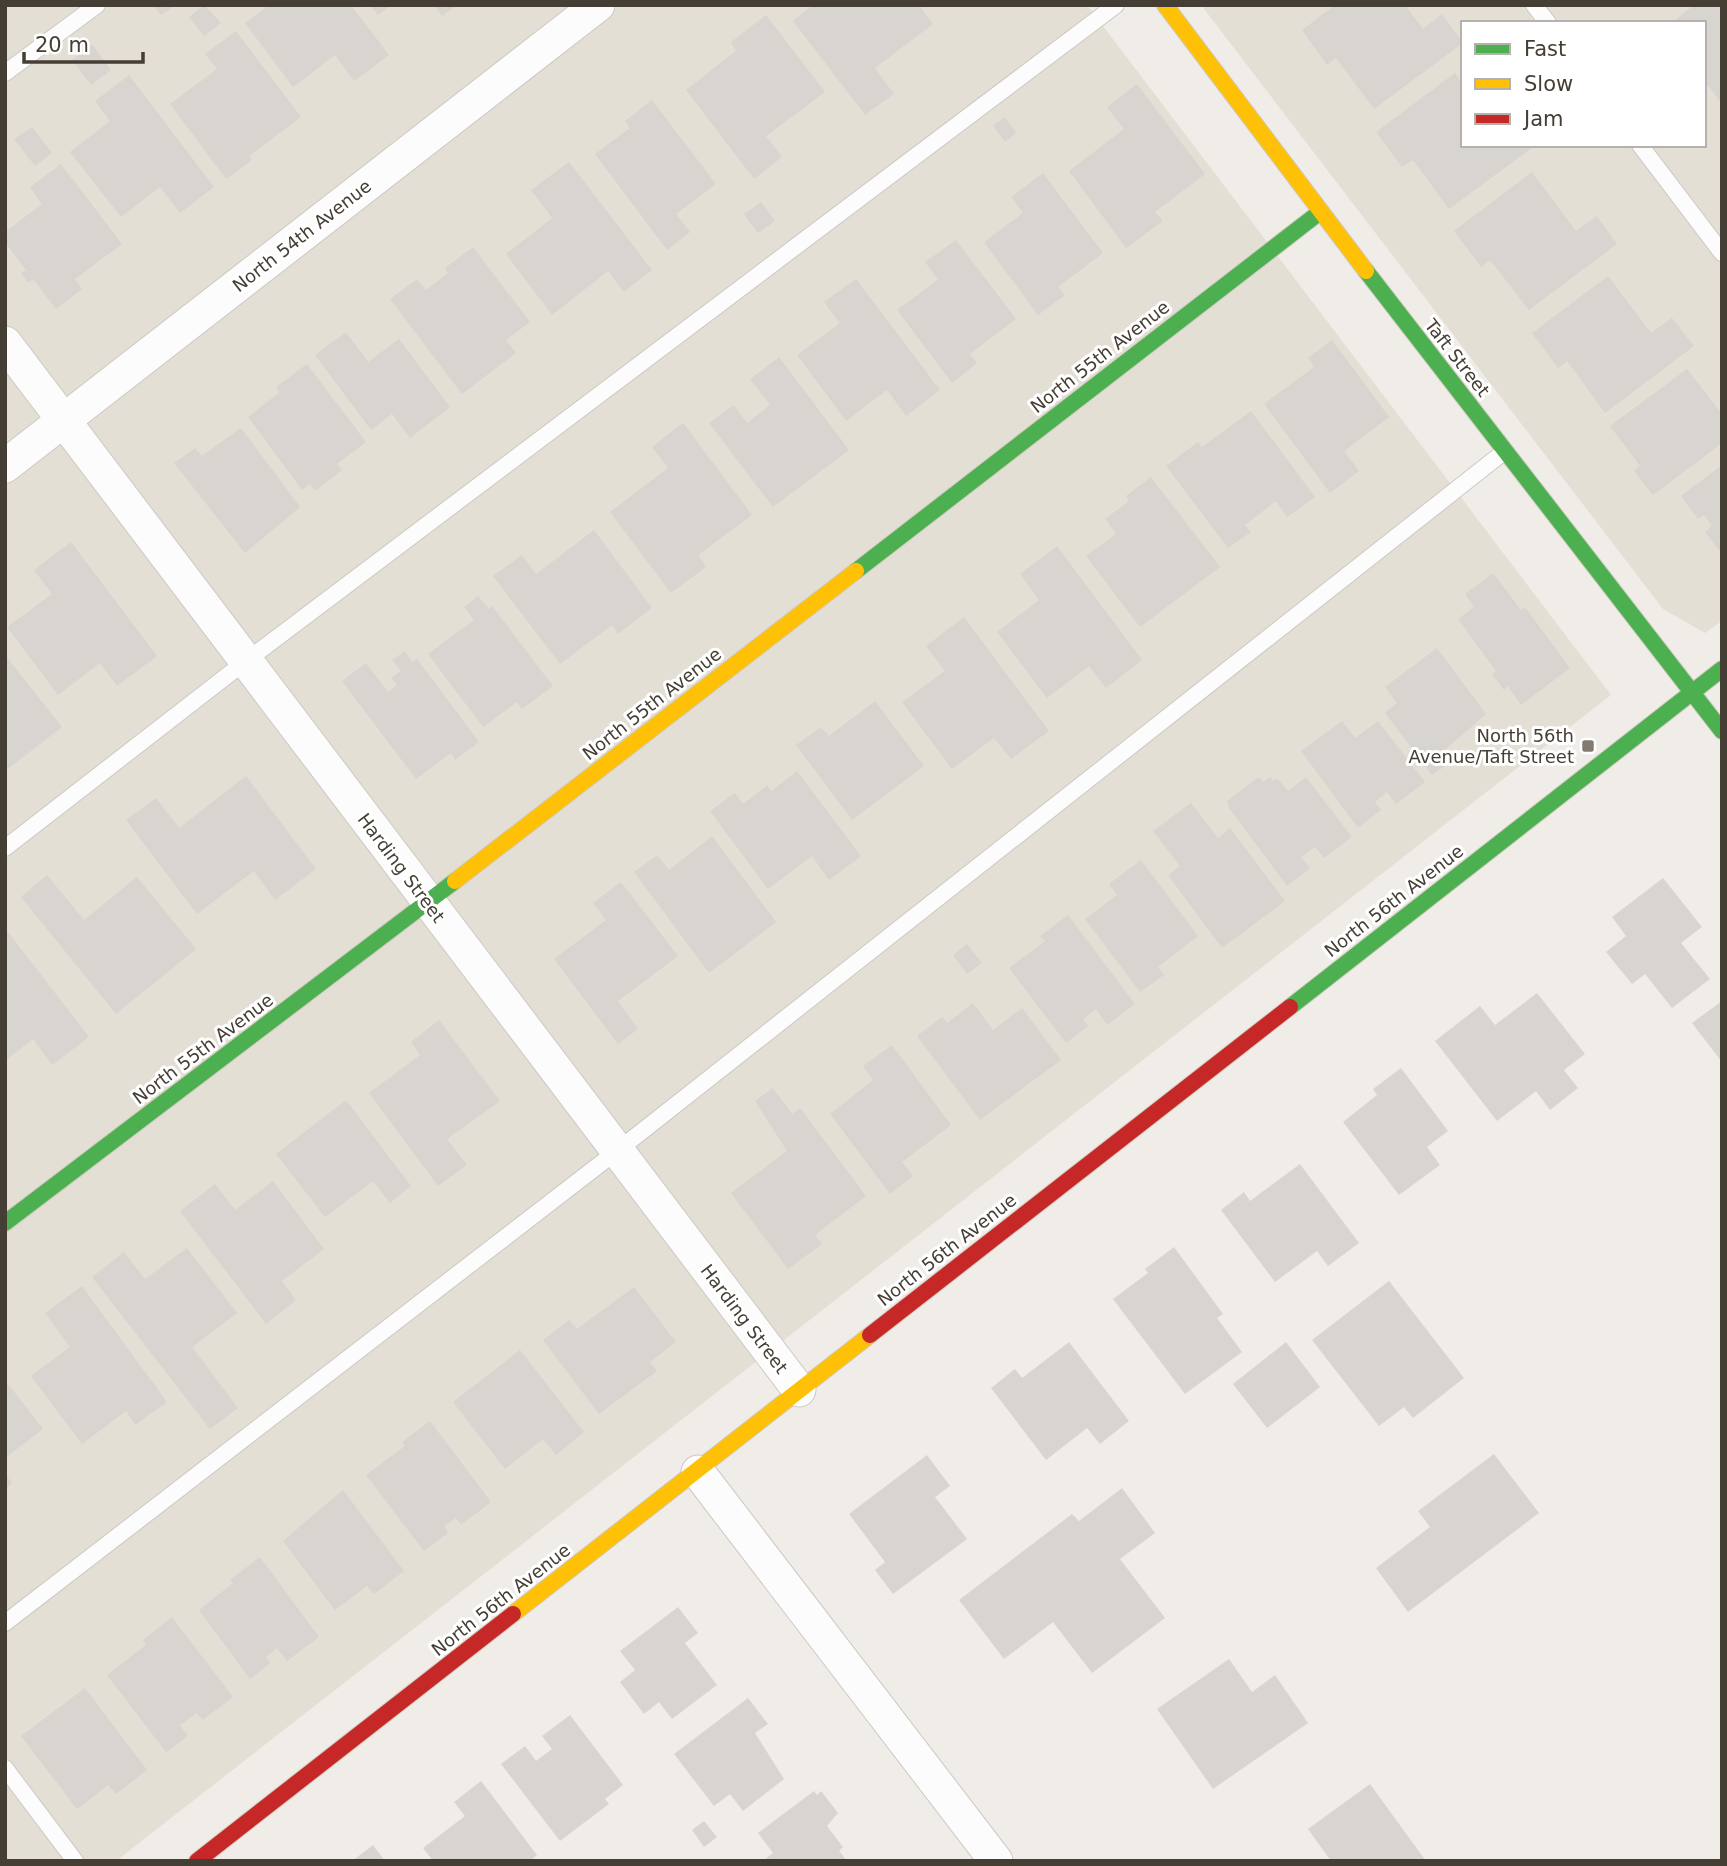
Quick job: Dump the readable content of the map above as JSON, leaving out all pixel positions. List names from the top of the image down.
{
  "streets": {
    "street": [
      "North 54th Avenue",
      "North 55th Avenue",
      "Taft Street",
      "Harding Street",
      "North 56th Avenue"
    ]
  },
  "crossings": [
    ["North 54th Avenue", "Harding Street"],
    ["North 55th Avenue", "Taft Street"],
    ["North 55th Avenue", "Harding Street"],
    ["Taft Street", "North 56th Avenue"],
    ["Harding Street", "North 56th Avenue"]
  ],
  "places": {
    "transit": ["North 56th Avenue/Taft Street"]
  },
  "legend": ["Fast", "Slow", "Jam"],
  "scale_bar": "20 m"
}
